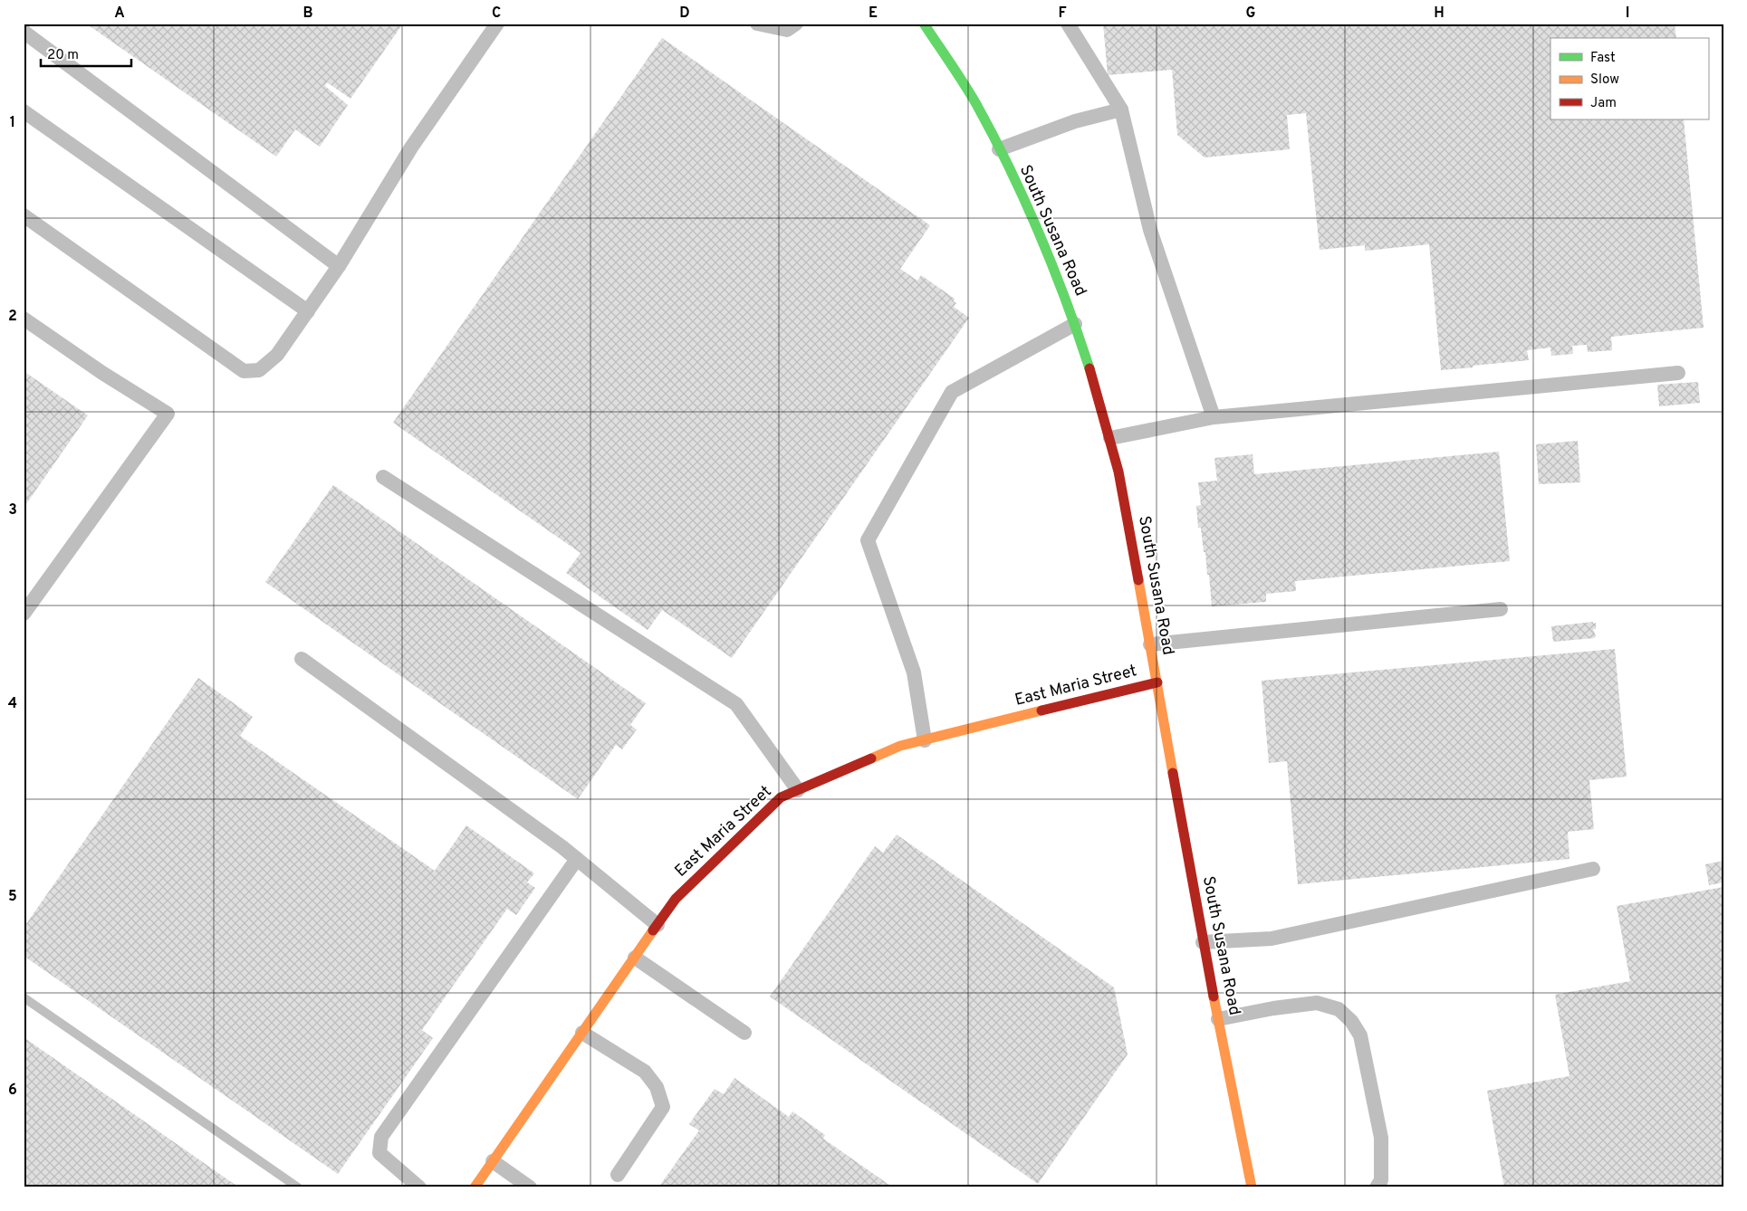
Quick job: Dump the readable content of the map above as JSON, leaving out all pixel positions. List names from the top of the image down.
{
  "streets": {
    "street": ["South Susana Road", "East Maria Street"]
  },
  "crossings": [
    ["South Susana Road", "East Maria Street"]
  ],
  "legend": ["Fast", "Slow", "Jam"],
  "scale_bar": "20 m",
  "grid": {
    "columns": [
      "A",
      "B",
      "C",
      "D",
      "E",
      "F",
      "G",
      "H",
      "I"
    ],
    "rows": [
      "1",
      "2",
      "3",
      "4",
      "5",
      "6"
    ]
  }
}
